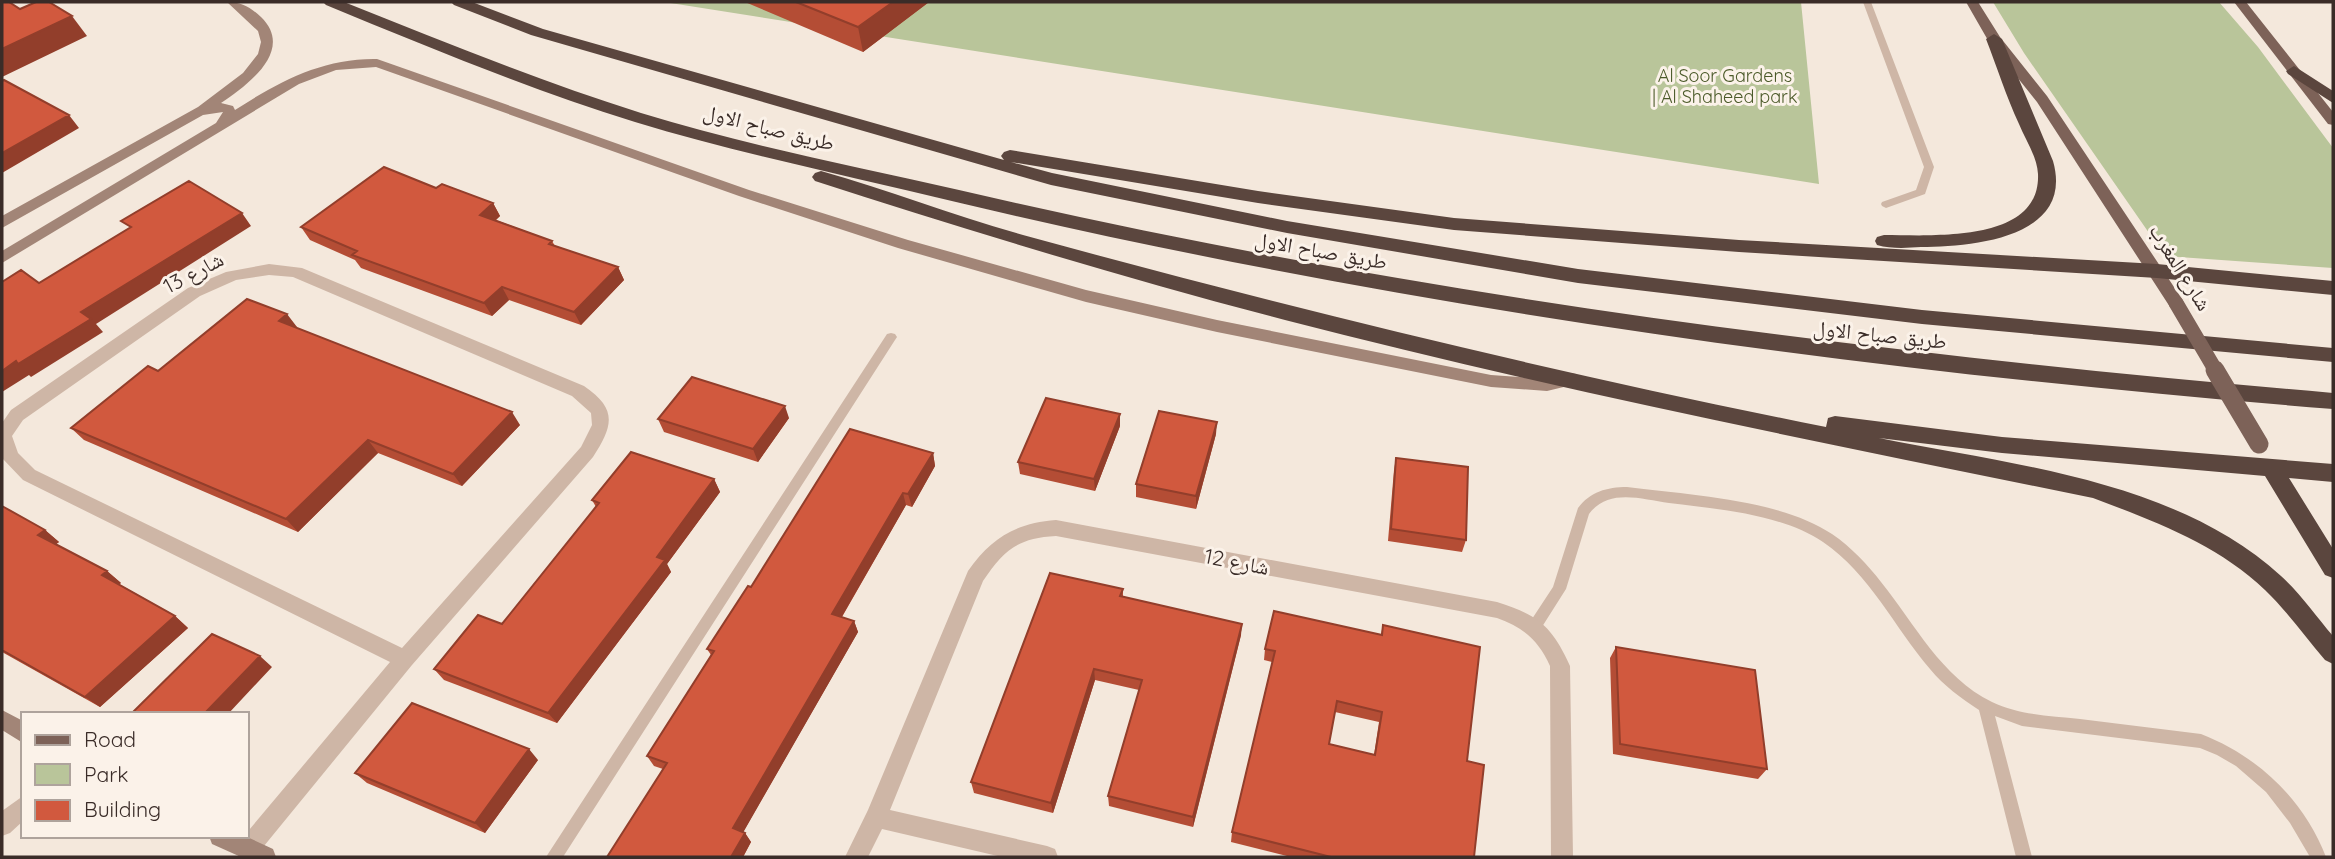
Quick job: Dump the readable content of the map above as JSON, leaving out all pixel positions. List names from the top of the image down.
{
  "streets": {
    "highway": ["طريق صباح الاول", "شارع المغرب"],
    "street": ["شارع 13", "شارع 12"]
  },
  "parks": ["Al Soor Gardens | Al Shaheed park"],
  "legend": ["Road", "Park", "Building"]
}
